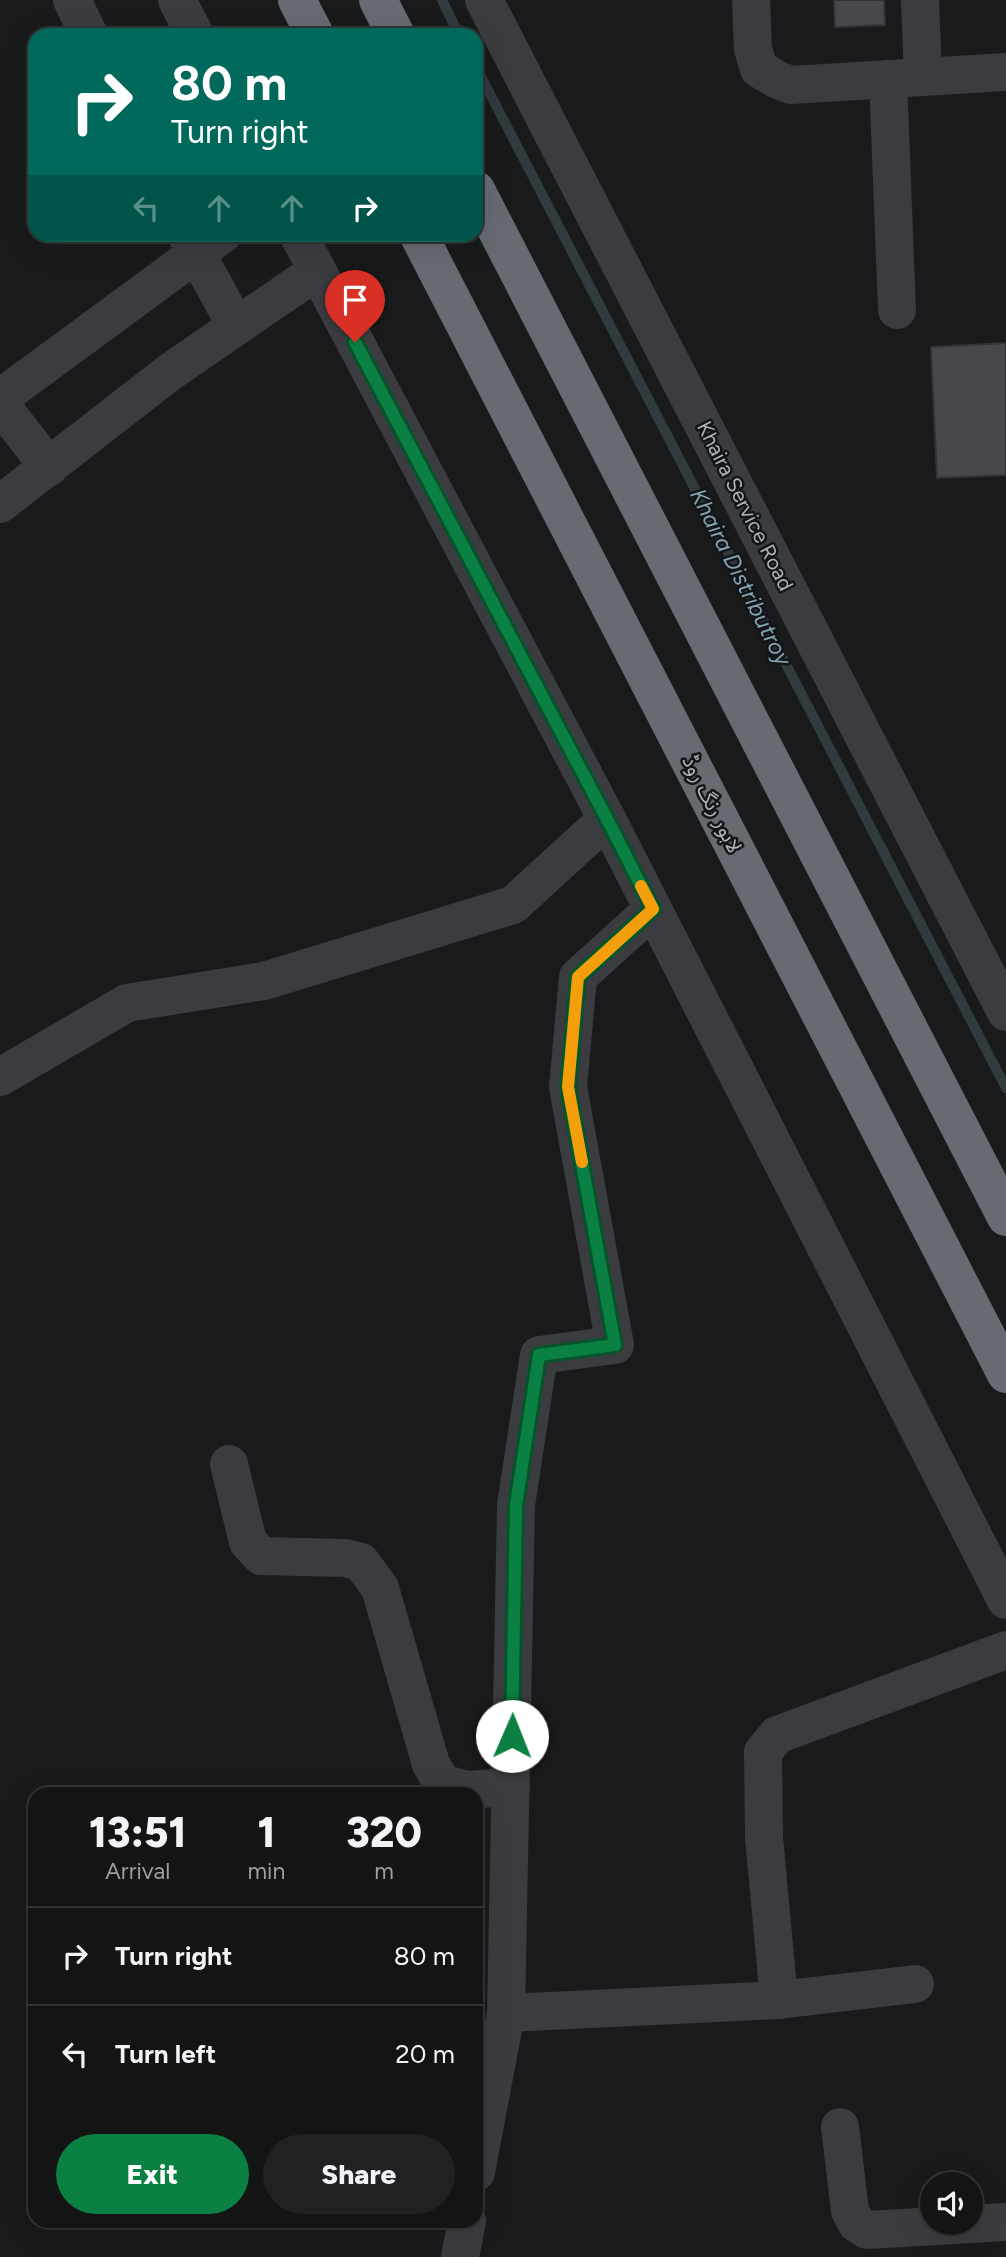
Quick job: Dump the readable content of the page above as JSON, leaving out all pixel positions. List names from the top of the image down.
{
  "streets": {
    "highway": ["لاہور رنگ روڈ"],
    "street": ["Khaira Service Road"]
  },
  "water": ["Khaira Distributroy"],
  "page": {
    "turn": ["80 m", "Turn right"],
    "eta": [
      "13:51",
      "Arrival",
      "1",
      "min",
      "320",
      "m"
    ],
    "list": [
      {
        "name": "Turn right",
        "value": "80 m"
      },
      {
        "name": "Turn left",
        "value": "20 m"
      }
    ],
    "buttons": ["Exit", "Share"]
  }
}
